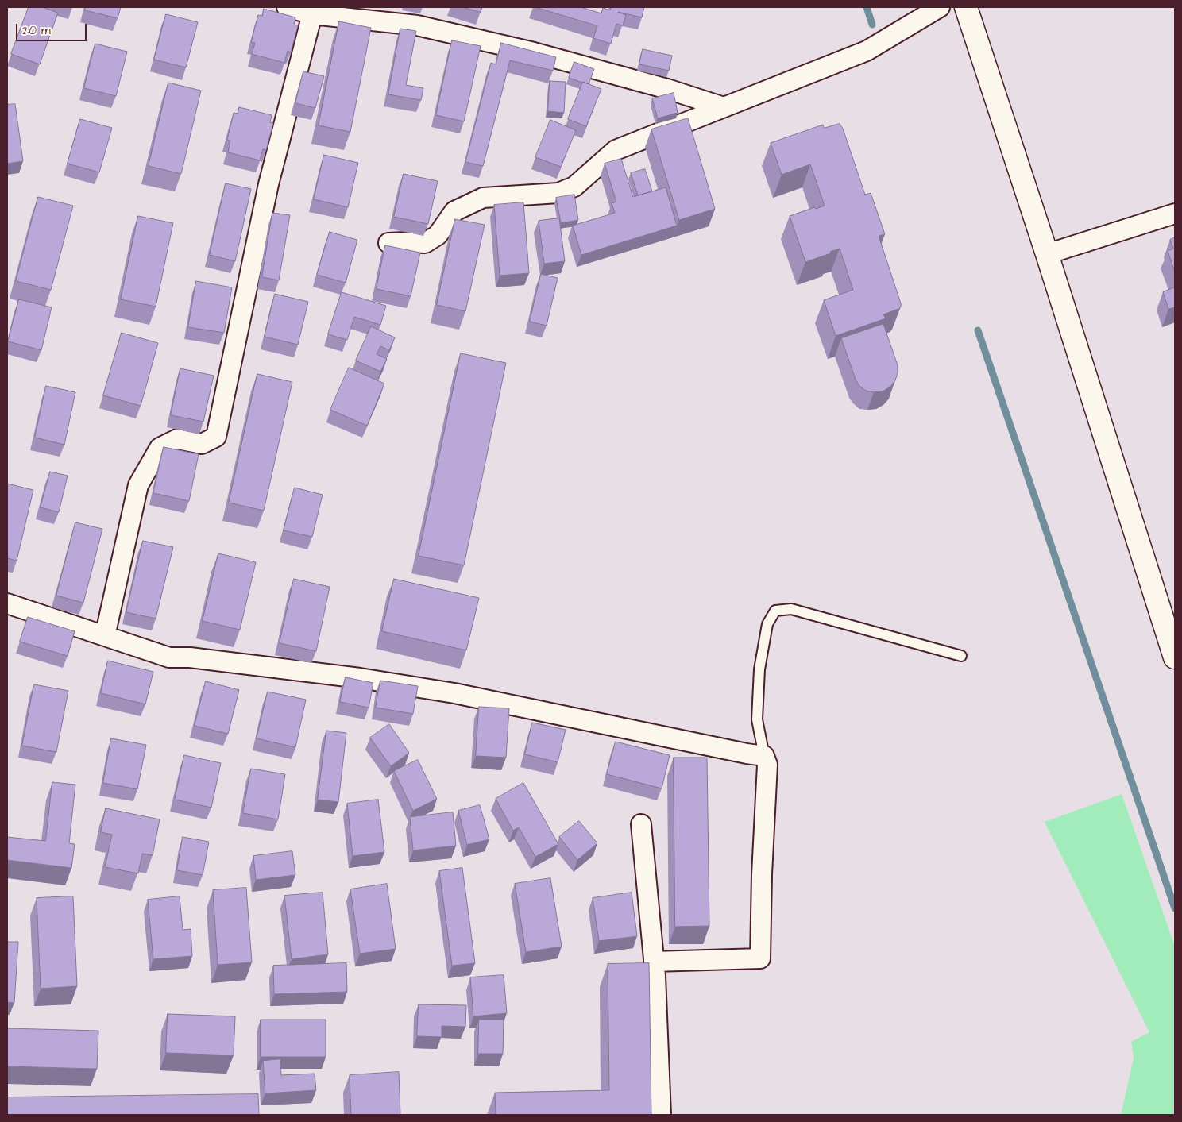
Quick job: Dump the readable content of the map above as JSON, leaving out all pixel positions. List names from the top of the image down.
{
  "scale_bar": "20 m"
}
